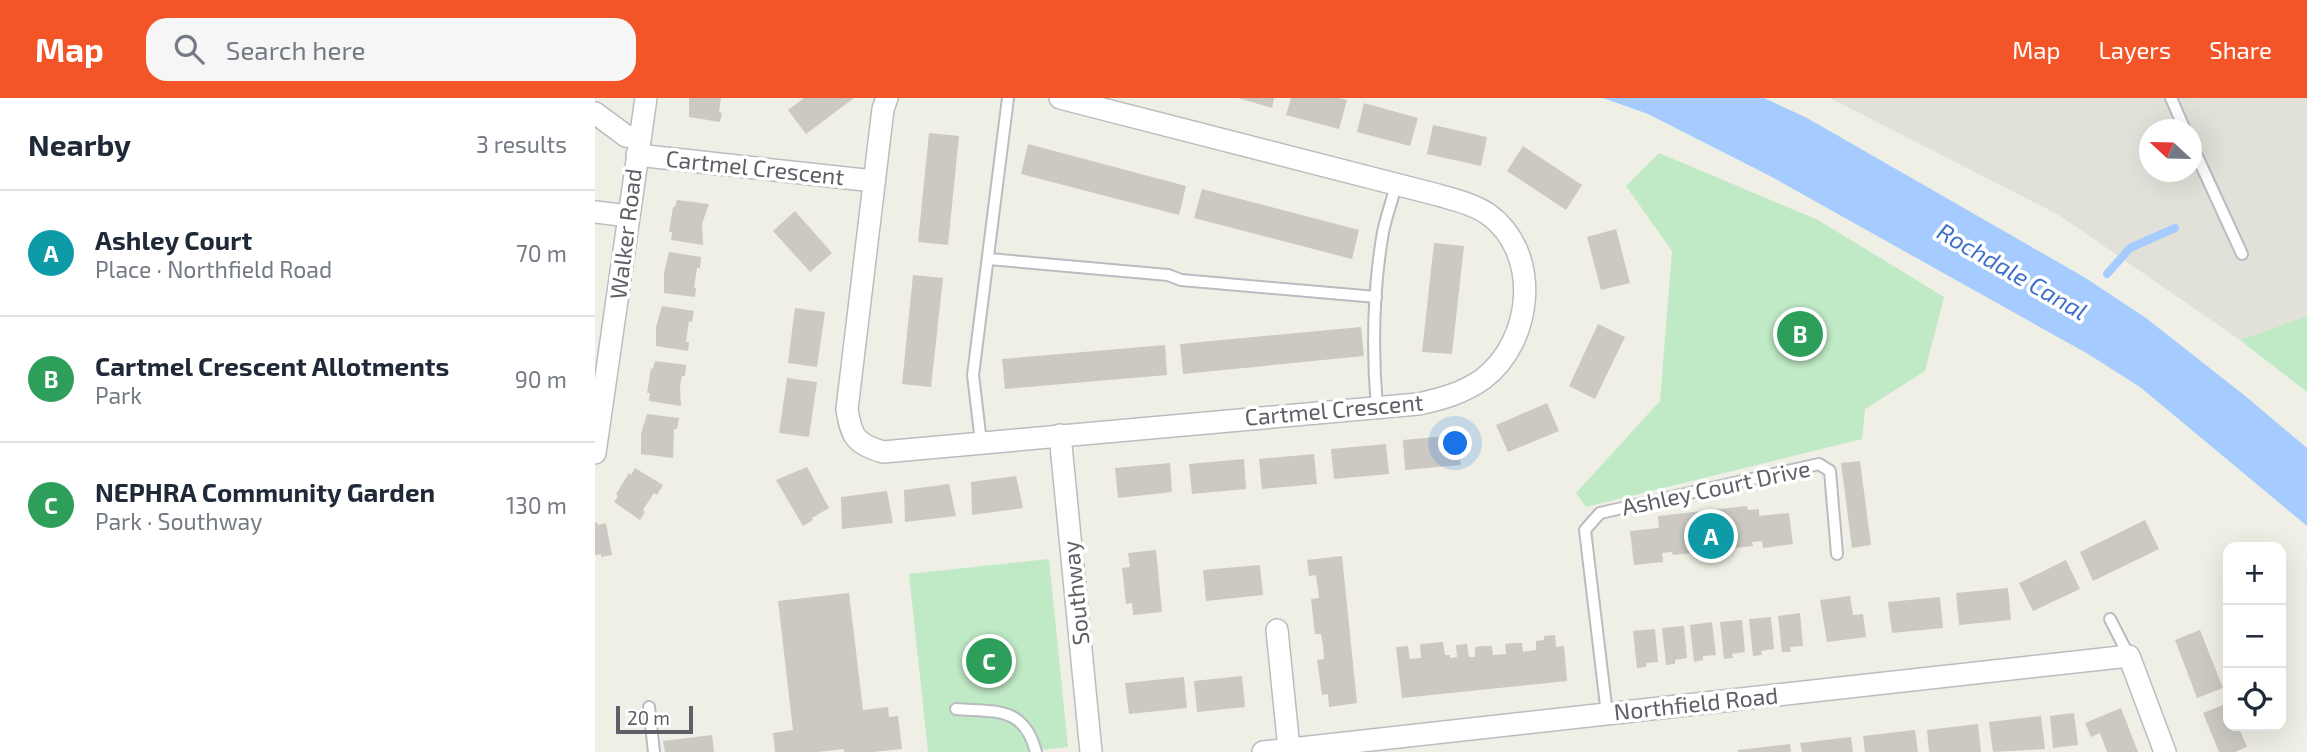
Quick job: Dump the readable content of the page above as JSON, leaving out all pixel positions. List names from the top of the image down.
{
  "streets": {
    "street": [
      "Cartmel Crescent",
      "Walker Road",
      "Southway",
      "Northfield Road"
    ],
    "lane": ["Ashley Court Drive"]
  },
  "crossings": [
    ["Cartmel Crescent", "Walker Road"],
    ["Cartmel Crescent", "Southway"],
    ["Ashley Court Drive", "Northfield Road"]
  ],
  "water": ["Rochdale Canal"],
  "scale_bar": "20 m",
  "north": "left",
  "page": {
    "header": "Map",
    "search": "Search here",
    "nav": ["Map", "Layers", "Share"],
    "heading": ["Nearby", "3 results"],
    "list": [
      {
        "mark": "A",
        "name": "Ashley Court",
        "note": "Place · Northfield Road",
        "value": "70 m"
      },
      {
        "mark": "B",
        "name": "Cartmel Crescent Allotments",
        "note": "Park",
        "value": "90 m"
      },
      {
        "mark": "C",
        "name": "NEPHRA Community Garden",
        "note": "Park · Southway",
        "value": "130 m"
      }
    ],
    "pins": ["B", "A", "C"],
    "map_buttons": ["+", "−"],
    "scale": "20 m"
  }
}
